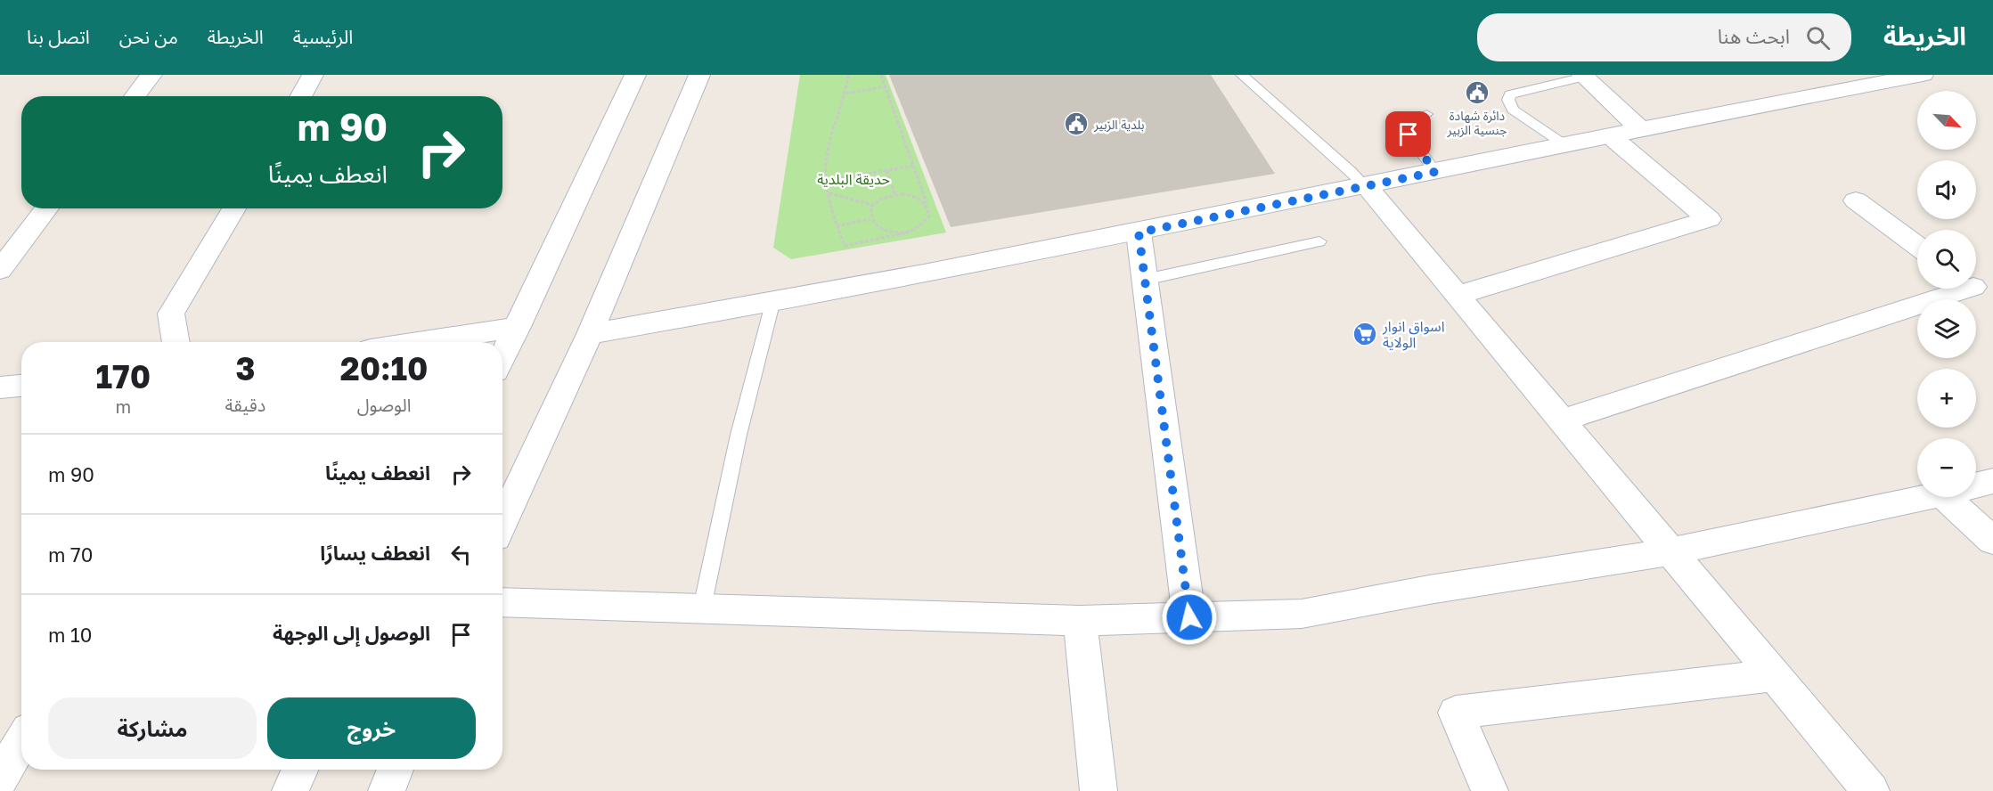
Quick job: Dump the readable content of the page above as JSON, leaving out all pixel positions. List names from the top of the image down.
{
  "parks": ["حديقة البلدية"],
  "places": {
    "public building": ["دائرة شهادة جنسية الزبير", "بلدية الزبير"],
    "supermarket": ["اسواق انوار الولاية"]
  },
  "north": "bottom right",
  "page": {
    "header": "الخريطة",
    "search": "ابحث هنا",
    "nav": [
      "الرئيسية",
      "الخريطة",
      "من نحن",
      "اتصل بنا"
    ],
    "map_buttons": ["+", "−"],
    "turn": ["90 m", "انعطف يمينًا"],
    "eta": [
      "20:10",
      "الوصول",
      "3",
      "دقيقة",
      "170",
      "m"
    ],
    "list": [
      {
        "name": "انعطف يمينًا",
        "value": "90 m"
      },
      {
        "name": "انعطف يسارًا",
        "value": "70 m"
      },
      {
        "name": "الوصول إلى الوجهة",
        "value": "10 m"
      }
    ],
    "buttons": ["خروج", "مشاركة"]
  }
}
